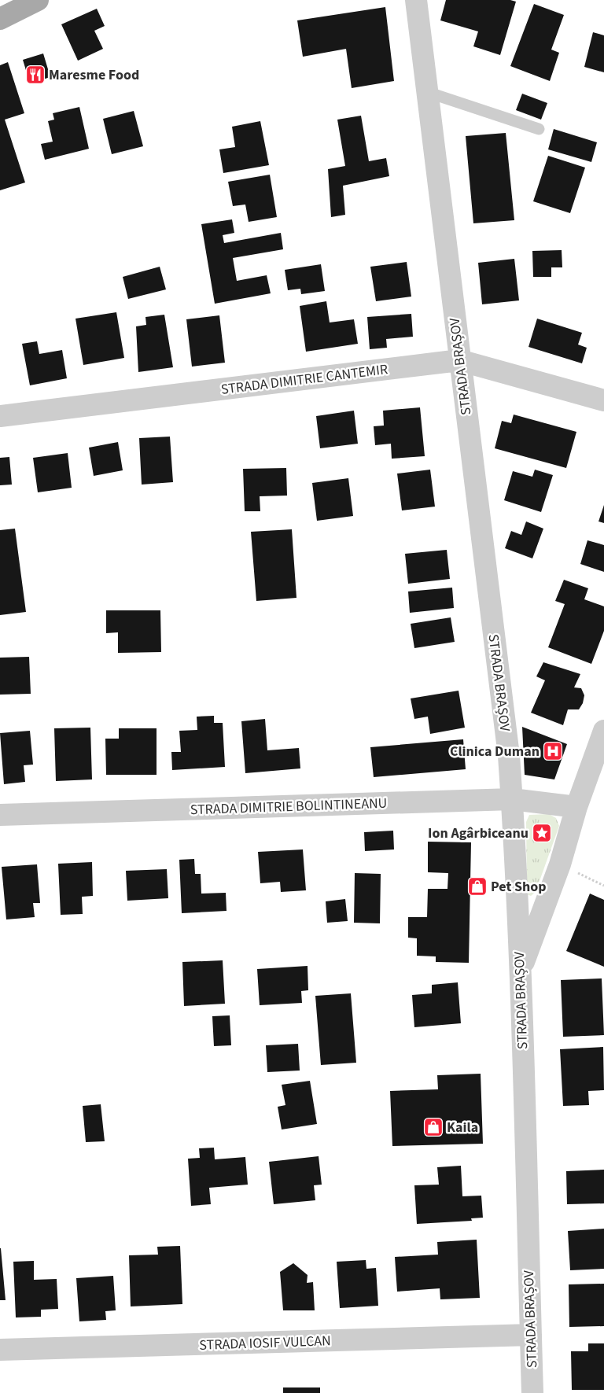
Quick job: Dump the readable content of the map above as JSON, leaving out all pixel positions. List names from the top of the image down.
{
  "streets": {
    "street": [
      "STRADA BRAȘOV",
      "STRADA DIMITRIE CANTEMIR",
      "STRADA DIMITRIE BOLINTINEANU",
      "STRADA IOSIF VULCAN"
    ]
  },
  "crossings": [
    ["STRADA BRAȘOV", "STRADA DIMITRIE CANTEMIR"],
    ["STRADA BRAȘOV", "STRADA DIMITRIE BOLINTINEANU"],
    ["STRADA BRAȘOV", "STRADA IOSIF VULCAN"]
  ],
  "places": {
    "restaurant": ["Maresme Food"],
    "hospital": ["Clinica Duman"],
    "place": ["Ion Agârbiceanu"],
    "shop": ["Pet Shop", "Kaila"]
  }
}
